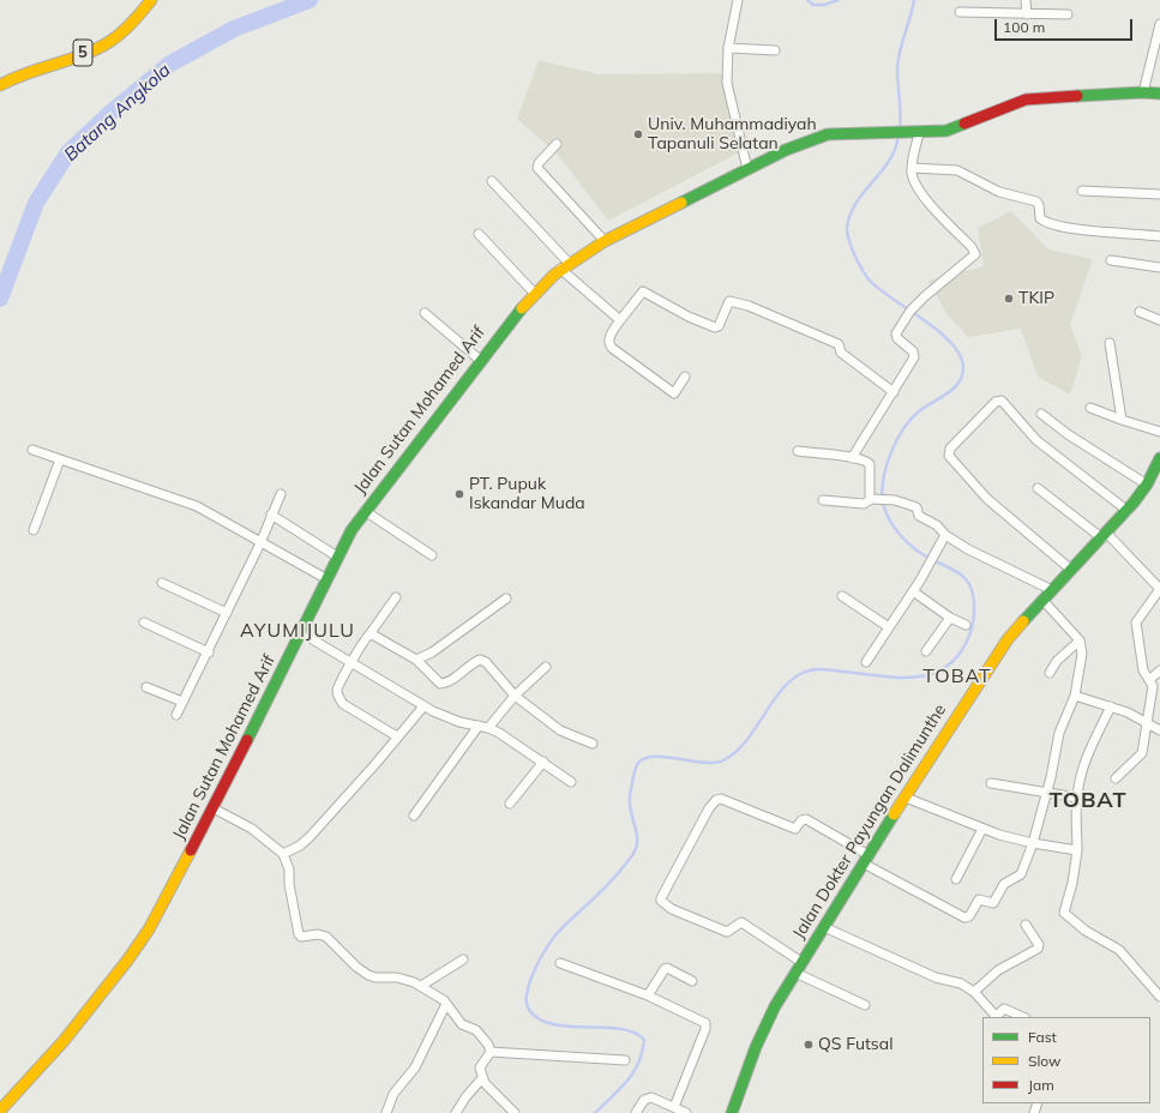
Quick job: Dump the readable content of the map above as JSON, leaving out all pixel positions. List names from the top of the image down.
{
  "streets": {
    "main road": ["5", "Jalan Sutan Mohamed Arif", "Jalan Dokter Payungan Dalimunthe"]
  },
  "districts": ["AYUMIJULU", "TOBAT", "TOBAT"],
  "water": ["Batang Angkola"],
  "places": [
    "Univ. Muhammadiyah Tapanuli Selatan",
    "TKIP",
    "PT. Pupuk Iskandar Muda",
    "QS Futsal"
  ],
  "legend": ["Fast", "Slow", "Jam"],
  "scale_bar": "100 m"
}
